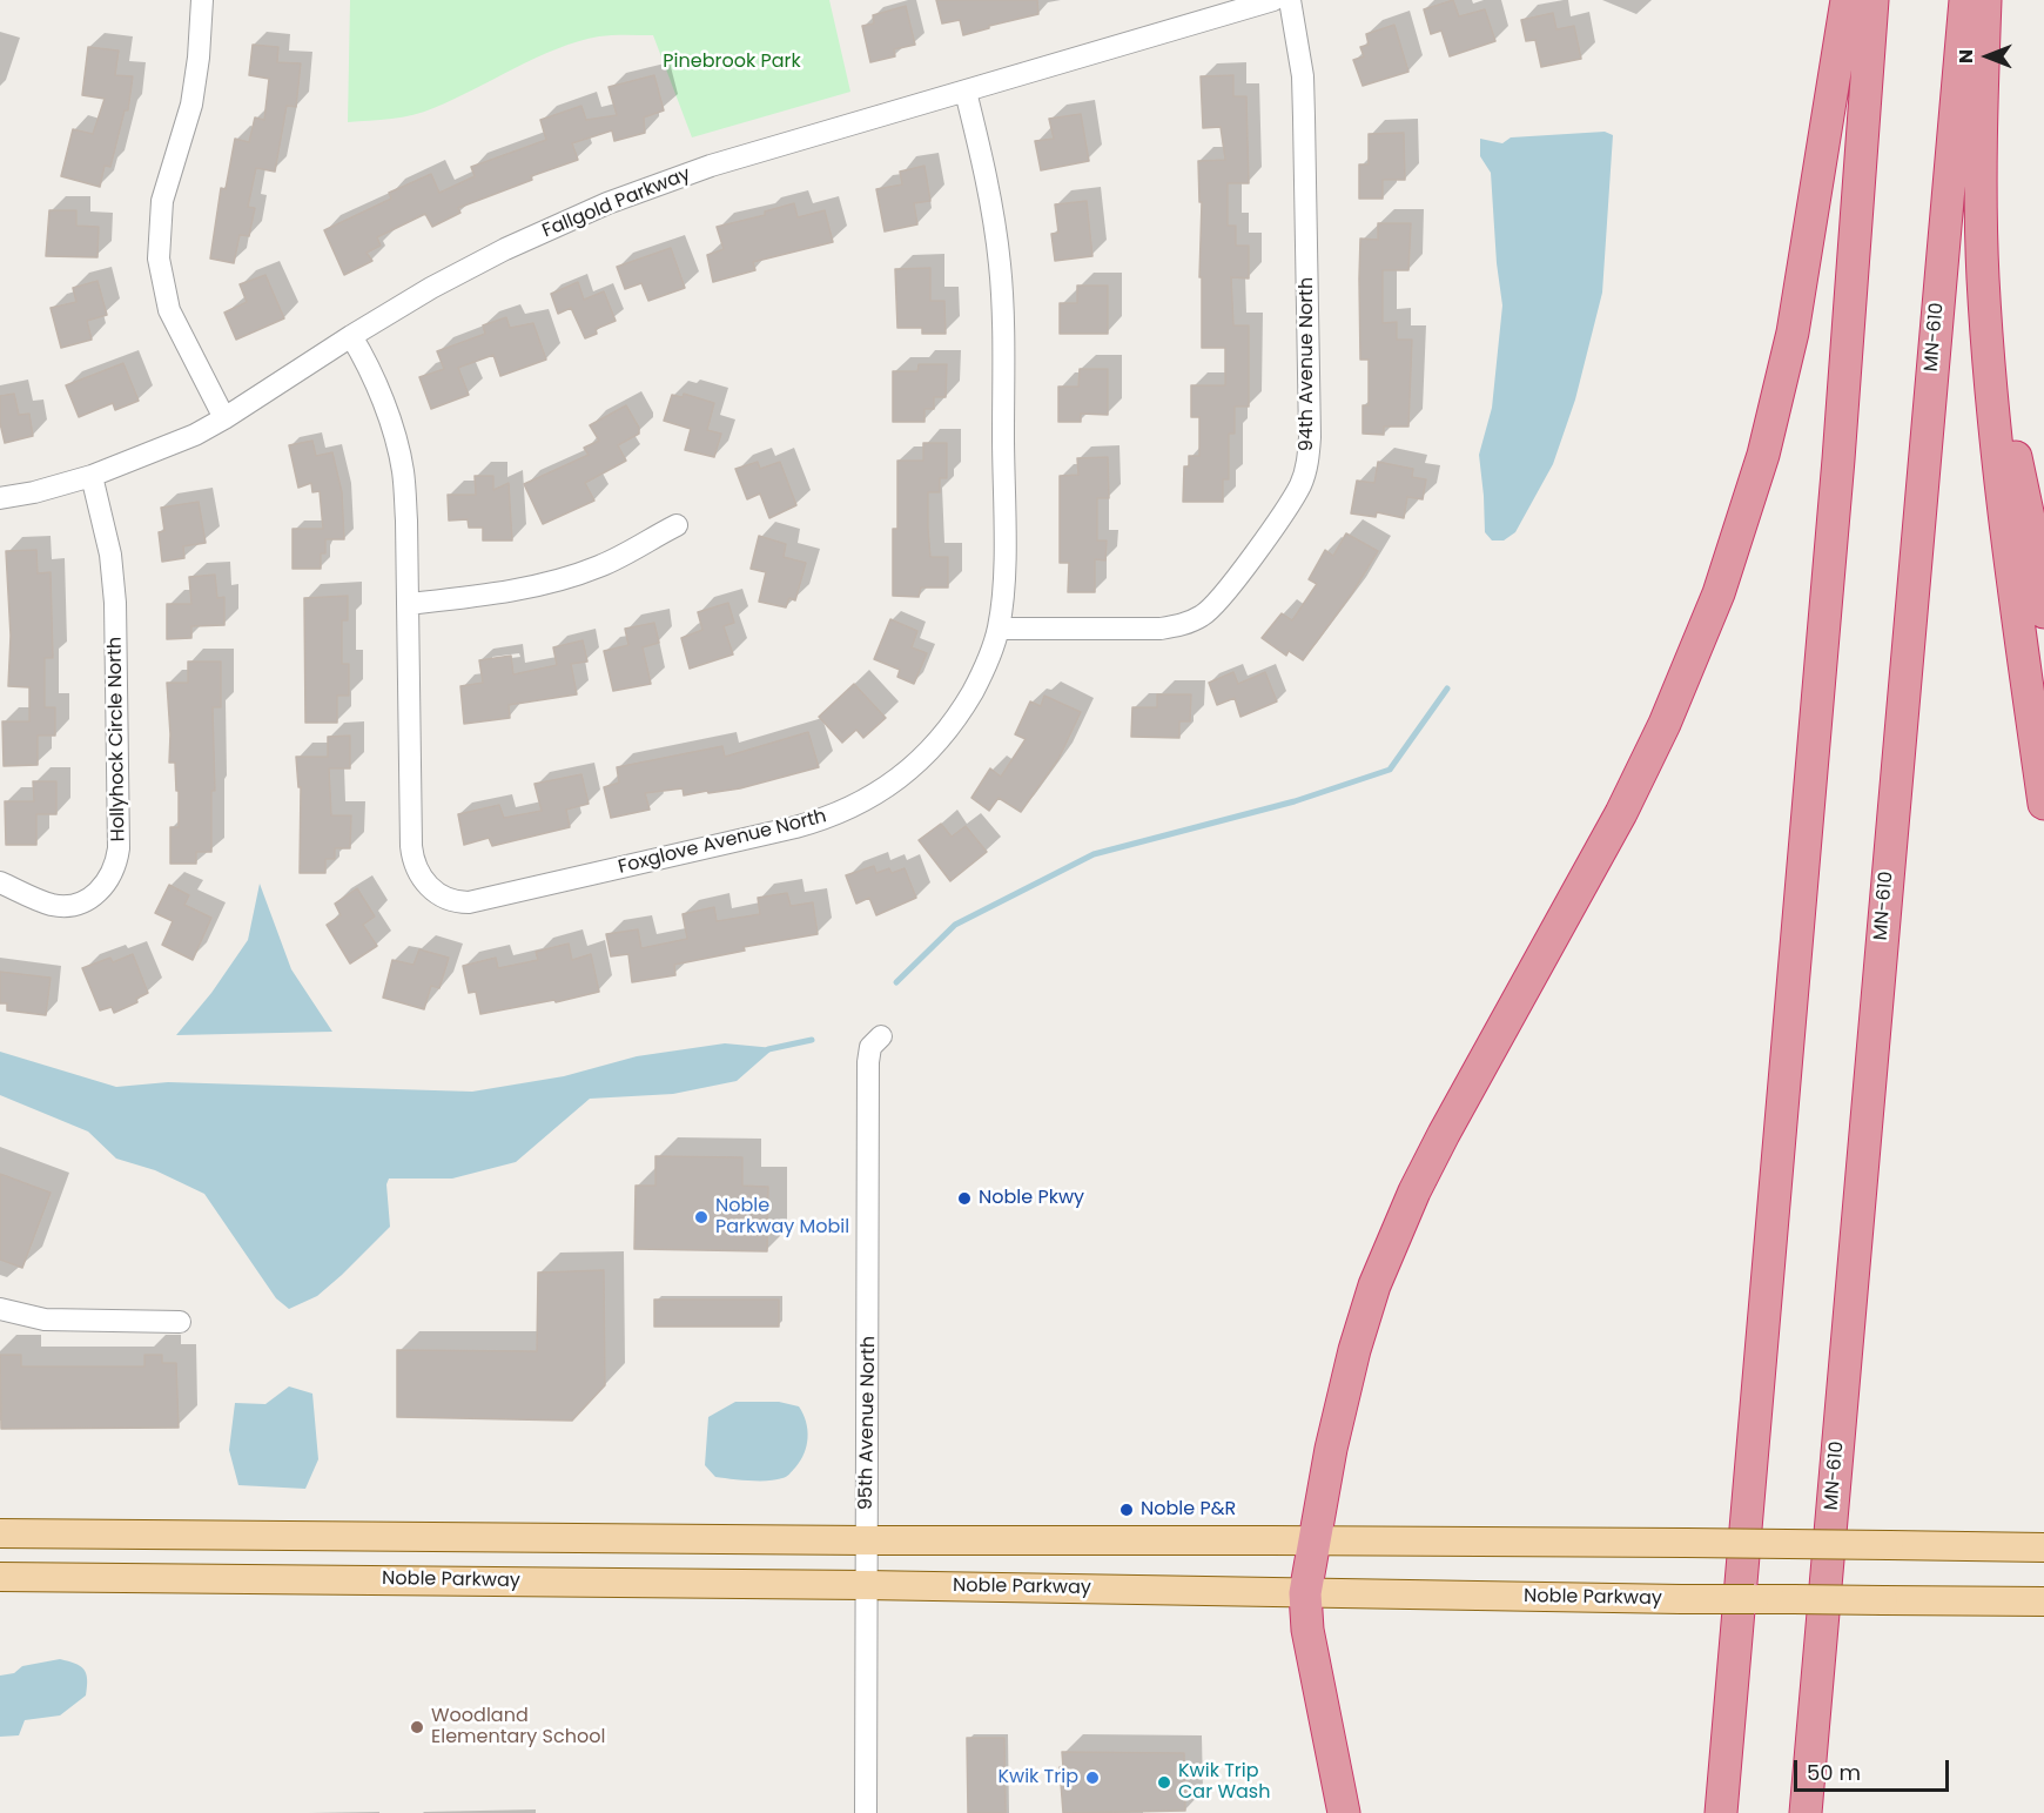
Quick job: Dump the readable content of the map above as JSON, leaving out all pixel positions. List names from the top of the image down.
{
  "streets": {
    "highway": ["MN-610"],
    "main road": ["Noble Parkway"],
    "street": [
      "Fallgold Parkway",
      "94th Avenue North",
      "Hollyhock Circle North",
      "Foxglove Avenue North",
      "95th Avenue North"
    ]
  },
  "crossings": [
    ["Fallgold Parkway", "Hollyhock Circle North"],
    ["Fallgold Parkway", "Foxglove Avenue North"],
    ["94th Avenue North", "Foxglove Avenue North"],
    ["95th Avenue North", "Noble Parkway"]
  ],
  "parks": ["Pinebrook Park"],
  "places": [
    "Noble Pkwy",
    "Noble Parkway Mobil",
    "Noble P&R",
    "Woodland Elementary School",
    "Kwik Trip",
    "Kwik Trip Car Wash"
  ],
  "scale_bar": "50 m",
  "north": "left"
}
